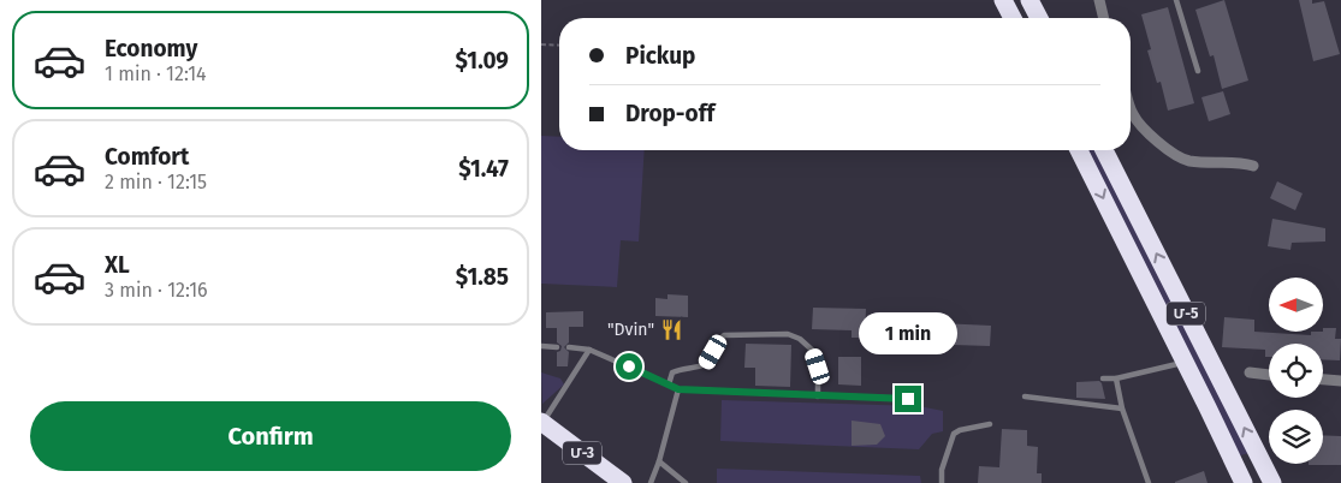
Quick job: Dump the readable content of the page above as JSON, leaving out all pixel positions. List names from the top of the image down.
{
  "streets": {
    "highway": ["Մ-5", "Մ-3"]
  },
  "places": {
    "restaurant": ["\"Dvin\""]
  },
  "north": "left",
  "page": {
    "list": [
      {
        "name": "Economy",
        "note": "1 min · 12:14",
        "value": "$1.09"
      },
      {
        "name": "Comfort",
        "note": "2 min · 12:15",
        "value": "$1.47"
      },
      {
        "name": "XL",
        "note": "3 min · 12:16",
        "value": "$1.85"
      }
    ],
    "banner": ["Pickup", "Drop-off"],
    "bubble": "1 min",
    "buttons": "Confirm"
  }
}
